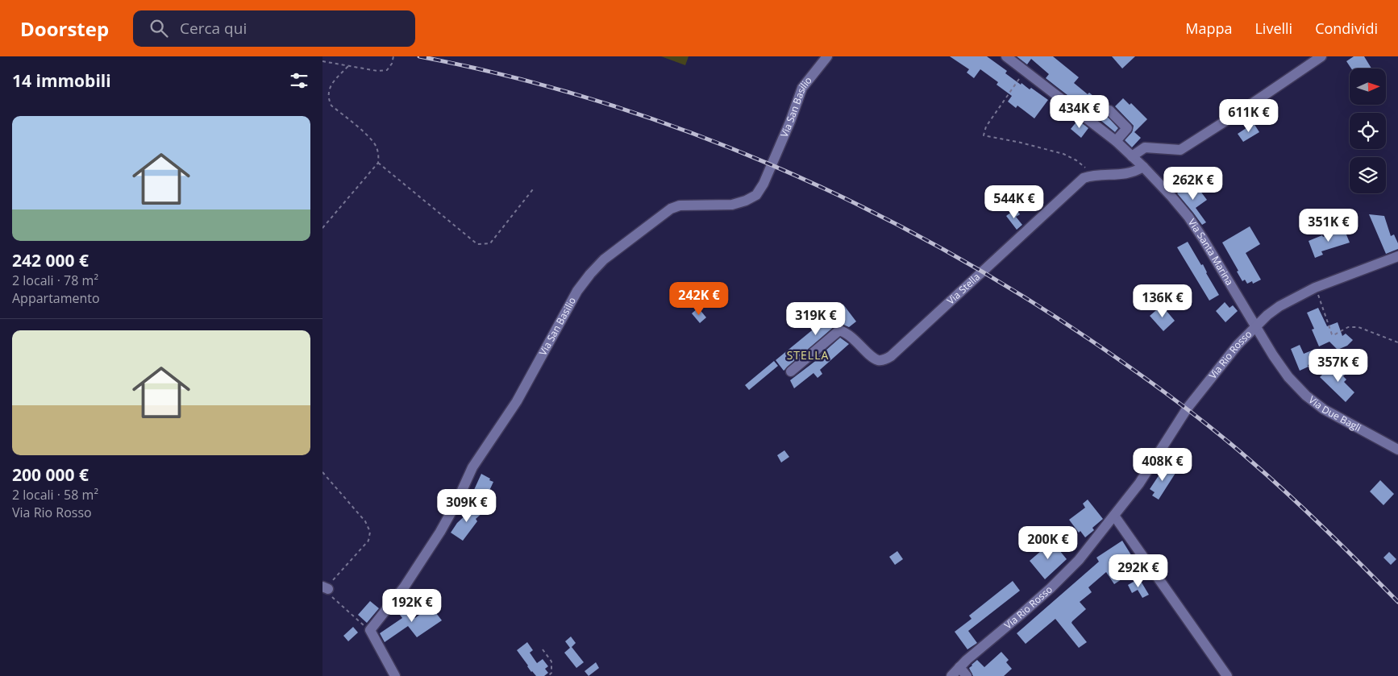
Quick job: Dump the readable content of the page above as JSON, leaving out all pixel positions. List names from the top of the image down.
{
  "streets": {
    "street": [
      "Via San Basilio",
      "Via Santa Marina",
      "Via Stella",
      "Via Rio Rosso",
      "Via Due Bagli"
    ]
  },
  "crossings": [
    ["Via Santa Marina", "Via Rio Rosso"],
    ["Via Santa Marina", "Via Due Bagli"],
    ["Via Rio Rosso", "Via Due Bagli"]
  ],
  "districts": ["STELLA"],
  "north": "right",
  "page": {
    "header": "Doorstep",
    "search": "Cerca qui",
    "nav": ["Mappa", "Livelli", "Condividi"],
    "heading": "14 immobili",
    "price": [
      "434K €",
      "611K €",
      "262K €",
      "544K €",
      "351K €",
      "242K €",
      "136K €",
      "319K €",
      "357K €",
      "408K €",
      "309K €",
      "200K €",
      "292K €",
      "192K €"
    ],
    "list": [
      {
        "name": "242 000 €",
        "note": "2 locali · 78 m² · Appartamento"
      },
      {
        "name": "200 000 €",
        "note": "2 locali · 58 m² · Via Rio Rosso"
      }
    ]
  }
}
